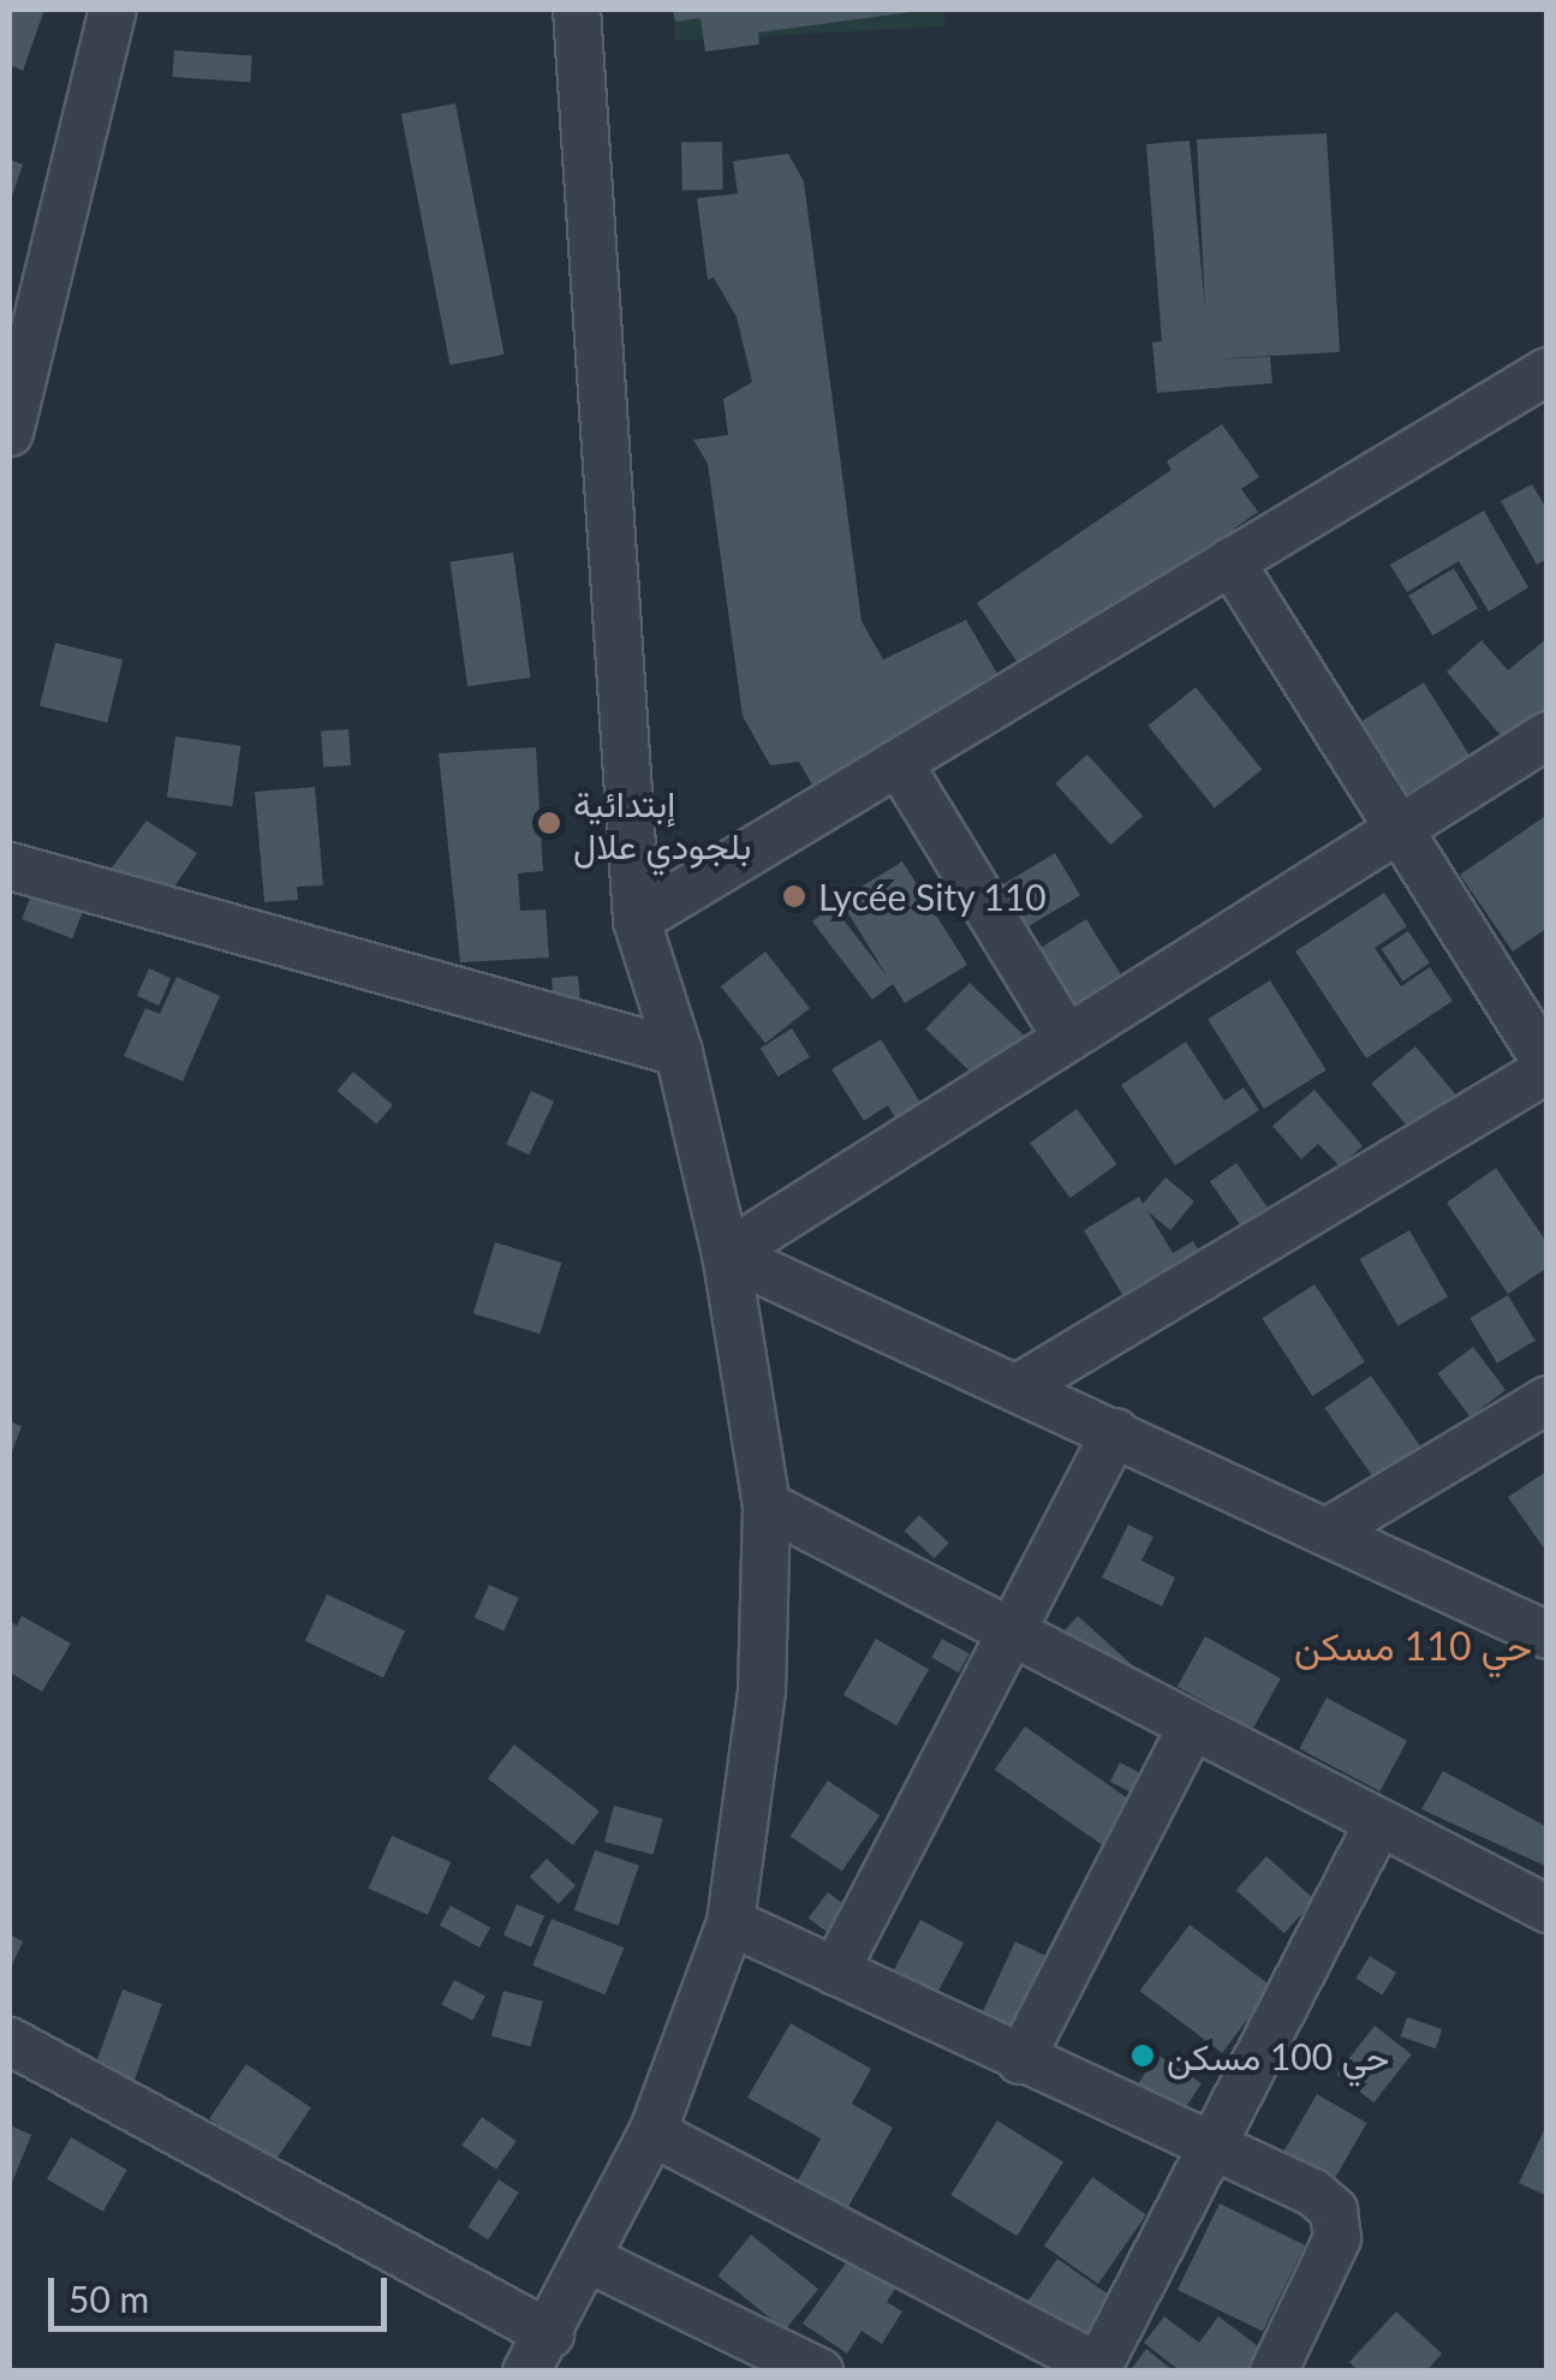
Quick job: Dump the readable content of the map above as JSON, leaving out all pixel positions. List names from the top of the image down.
{
  "districts": ["حي 110 مسكن"],
  "places": ["إبتدائية بلجودي علال", "Lycée Sity 110", "حي 100 مسكن"],
  "scale_bar": "50 m"
}
